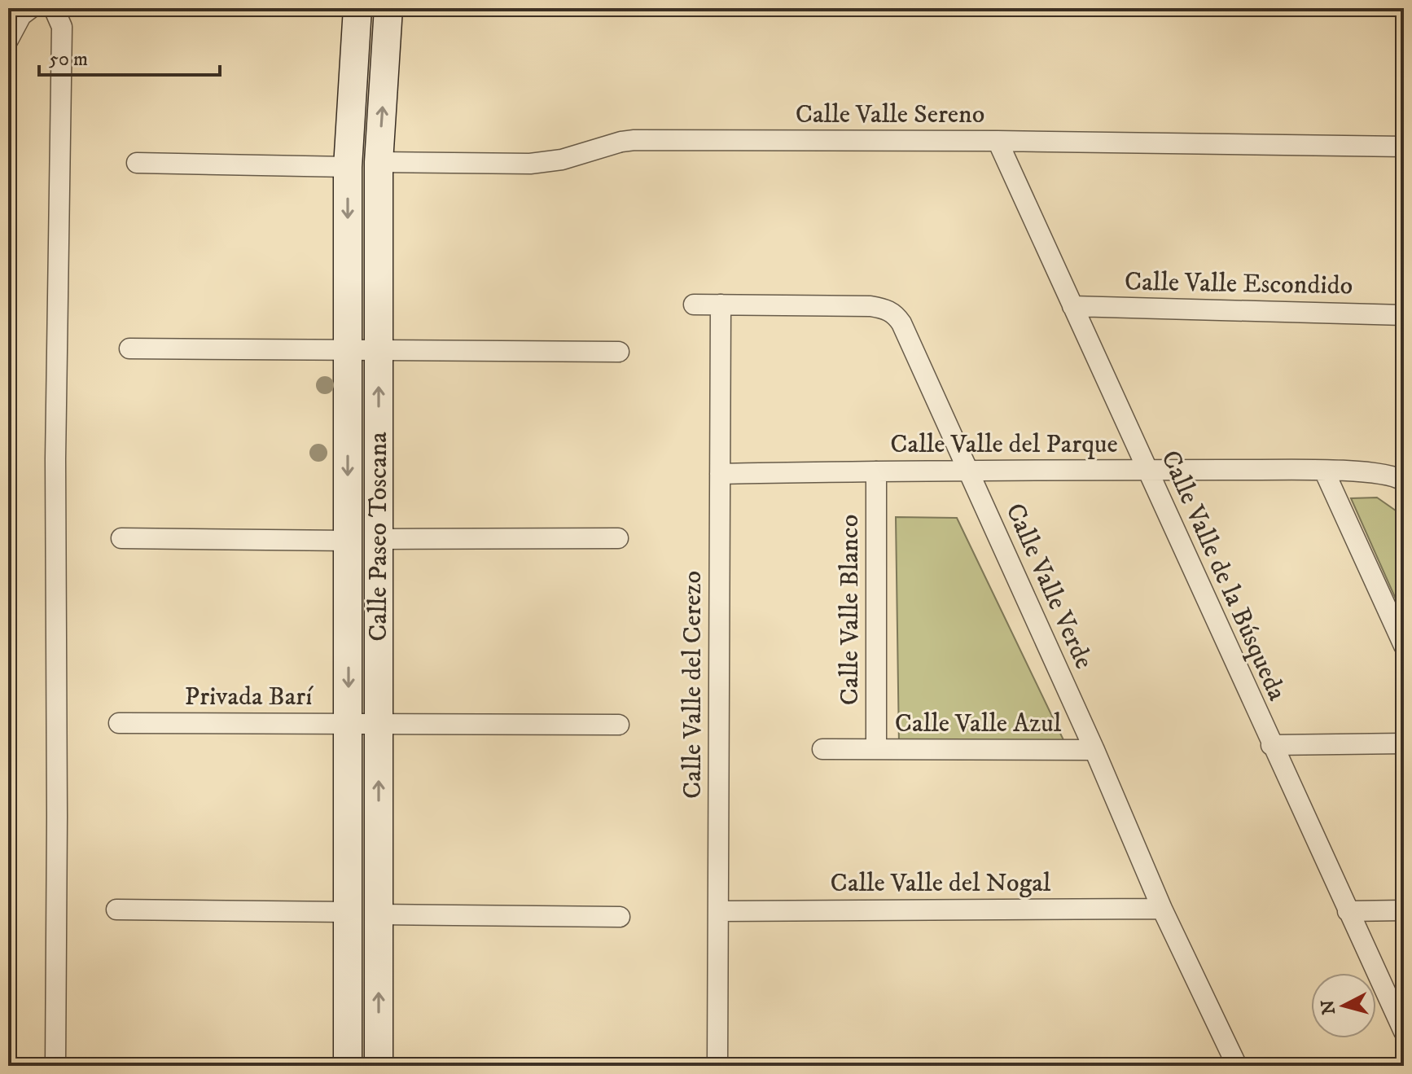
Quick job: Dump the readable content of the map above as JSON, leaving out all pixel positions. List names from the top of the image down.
{
  "streets": {
    "street": [
      "Calle Valle Sereno",
      "Calle Valle Escondido",
      "Calle Valle del Parque",
      "Calle Paseo Toscana",
      "Calle Valle de la Búsqueda",
      "Calle Valle Verde",
      "Calle Valle Blanco",
      "Calle Valle del Cerezo",
      "Privada Barí",
      "Calle Valle Azul",
      "Calle Valle del Nogal"
    ]
  },
  "crossings": [
    ["Calle Valle Sereno", "Calle Paseo Toscana"],
    ["Calle Valle Sereno", "Calle Valle de la Búsqueda"],
    ["Calle Valle Escondido", "Calle Valle de la Búsqueda"],
    ["Calle Valle del Parque", "Calle Valle de la Búsqueda"],
    ["Calle Valle del Parque", "Calle Valle Verde"],
    ["Calle Valle del Parque", "Calle Valle Blanco"],
    ["Calle Valle del Parque", "Calle Valle del Cerezo"],
    ["Calle Paseo Toscana", "Privada Barí"],
    ["Calle Valle Verde", "Calle Valle del Cerezo"],
    ["Calle Valle Verde", "Calle Valle Azul"],
    ["Calle Valle Verde", "Calle Valle del Nogal"],
    ["Calle Valle Blanco", "Calle Valle Azul"],
    ["Calle Valle del Cerezo", "Calle Valle del Nogal"]
  ],
  "scale_bar": "50 m",
  "north": "left"
}
